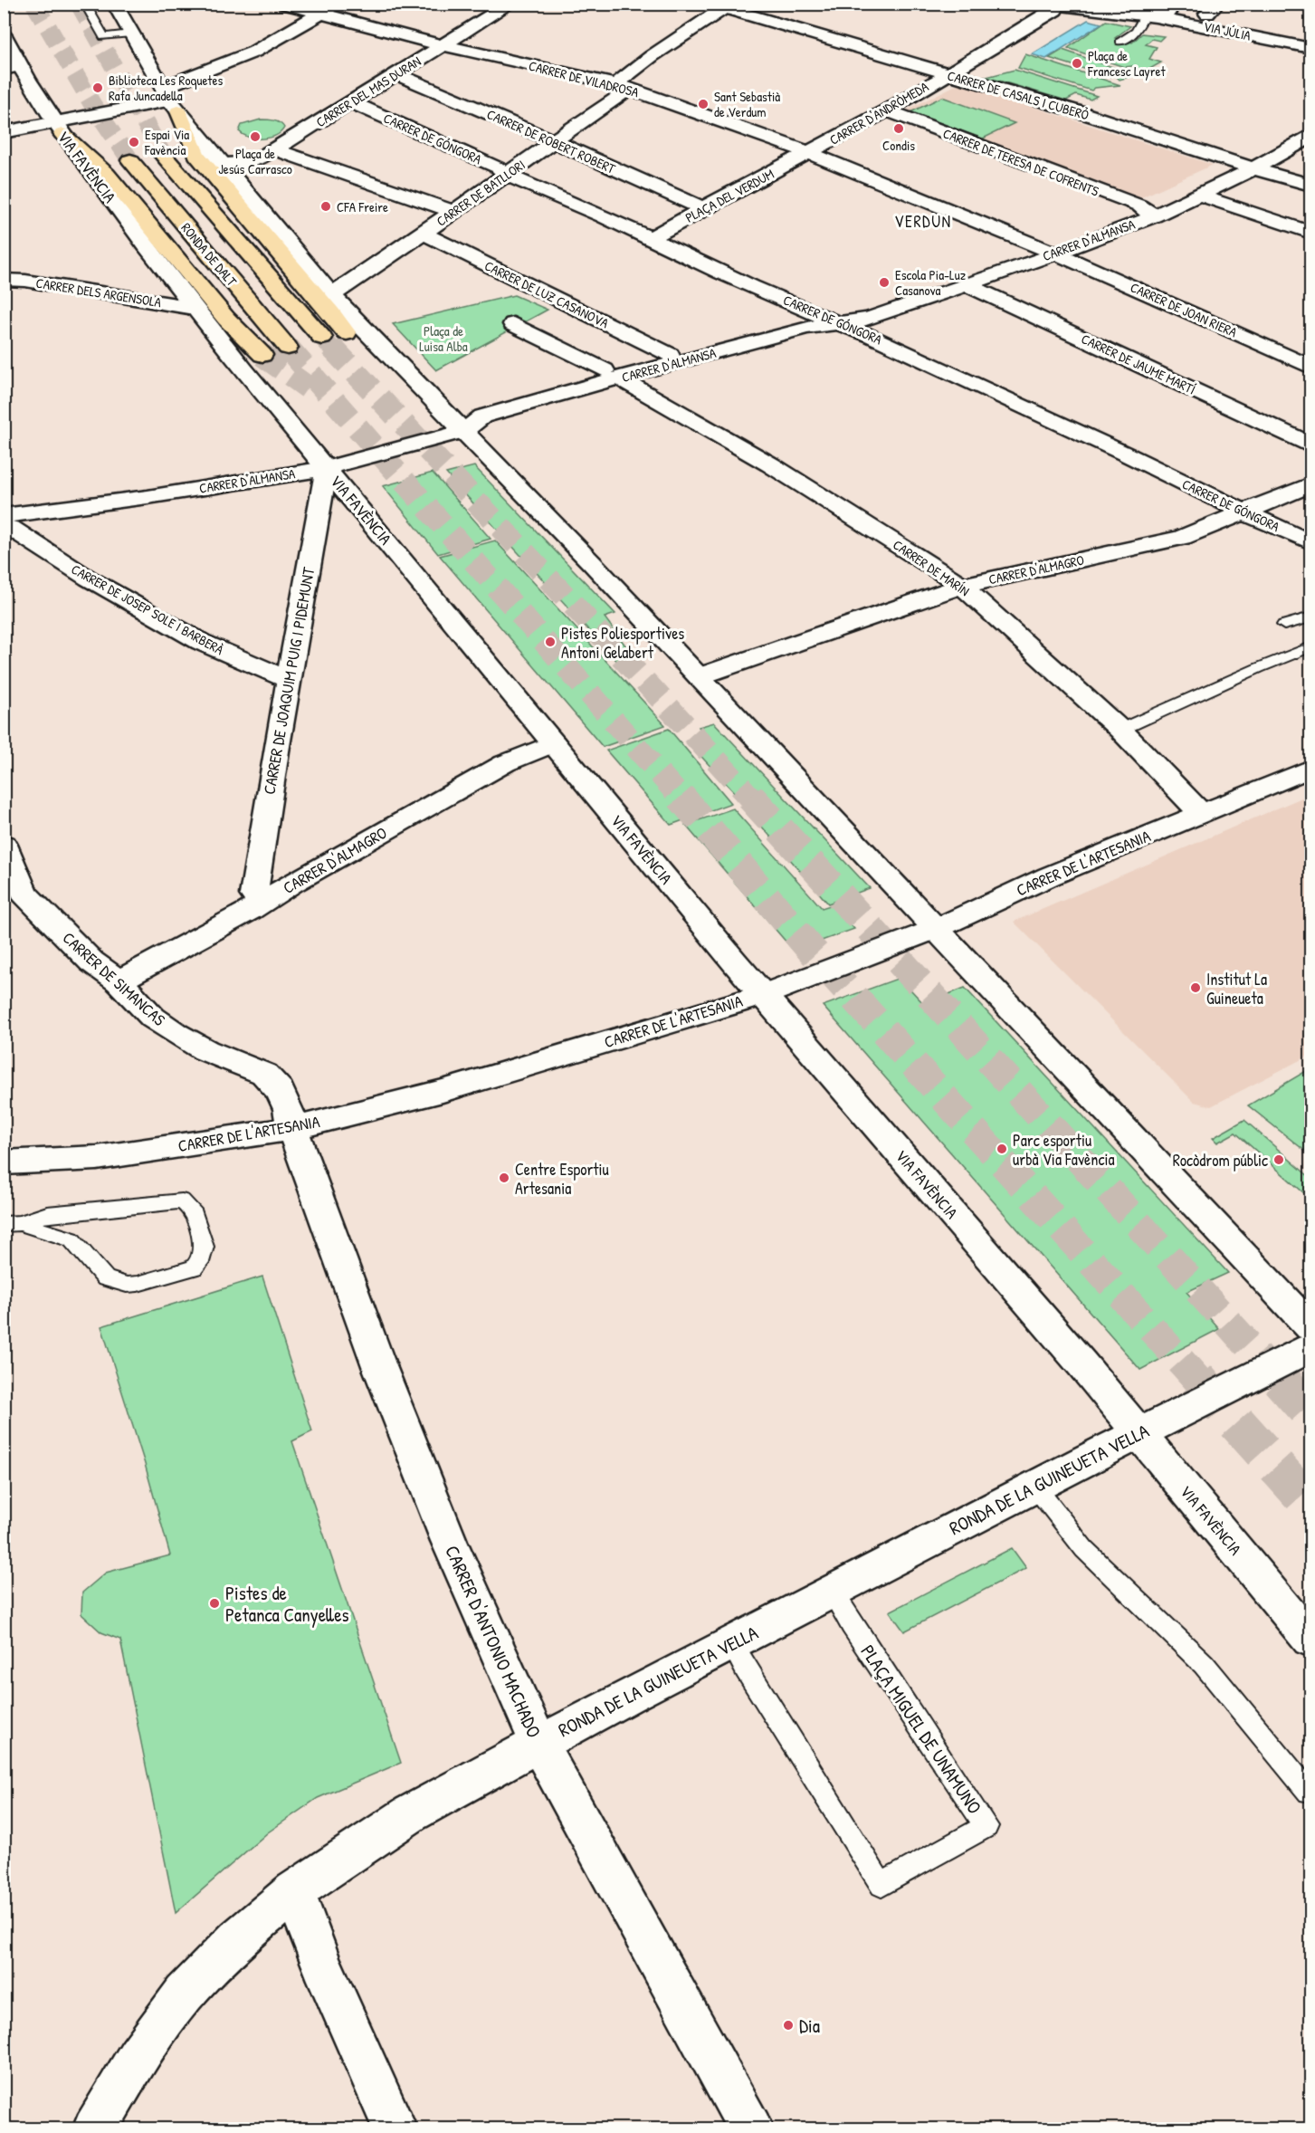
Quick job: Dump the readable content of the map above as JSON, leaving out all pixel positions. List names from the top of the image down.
{
  "streets": {
    "highway": ["RONDA DE DALT"],
    "street": [
      "VIA JÚLIA",
      "CARRER DE VILADROSA",
      "CARRER DEL MAS DURAN",
      "CARRER DE CASALS I CUBERÓ",
      "CARRER D'ANDRÒMEDA",
      "CARRER DE GÓNGORA",
      "CARRER DE ROBERT ROBERT",
      "CARRER DE TERESA DE COFRENTS",
      "VIA FAVÈNCIA",
      "CARRER DE BATLLORI",
      "PLAÇA DEL VERDUM",
      "CARRER D'ALMANSA",
      "CARRER DELS ARGENSOLA",
      "CARRER DE LUZ CASANOVA",
      "CARRER DE JOAN RIERA",
      "CARRER DE JAUME MARTÍ",
      "CARRER DE MARÍN",
      "CARRER D'ALMAGRO",
      "CARRER DE JOSEP SOLE I BARBERÀ",
      "CARRER DE JOAQUIM PUIG I PIDEMUNT",
      "CARRER DE L'ARTESANIA",
      "CARRER DE SIMANCAS",
      "RONDA DE LA GUINEUETA VELLA",
      "CARRER D'ANTONIO MACHADO"
    ],
    "lane": ["PLAÇA MIGUEL DE UNAMUNO"]
  },
  "crossings": [
    ["VIA JÚLIA", "CARRER D'ANDRÒMEDA"],
    ["CARRER DE VILADROSA", "CARRER DEL MAS DURAN"],
    ["CARRER DE VILADROSA", "CARRER D'ANDRÒMEDA"],
    ["CARRER DE VILADROSA", "CARRER DE BATLLORI"],
    ["CARRER DE VILADROSA", "PLAÇA DEL VERDUM"],
    ["CARRER DE VILADROSA", "CARRER D'ALMANSA"],
    ["CARRER DE VILADROSA", "CARRER DE JOAN RIERA"],
    ["CARRER DEL MAS DURAN", "CARRER DE GÓNGORA"],
    ["CARRER DEL MAS DURAN", "CARRER DE ROBERT ROBERT"],
    ["CARRER DE CASALS I CUBERÓ", "CARRER D'ANDRÒMEDA"],
    ["CARRER DE CASALS I CUBERÓ", "CARRER DE BATLLORI"],
    ["CARRER DE CASALS I CUBERÓ", "CARRER D'ALMANSA"],
    ["CARRER D'ANDRÒMEDA", "CARRER DE TERESA DE COFRENTS"],
    ["CARRER D'ANDRÒMEDA", "PLAÇA DEL VERDUM"],
    ["CARRER DE GÓNGORA", "CARRER DE BATLLORI"],
    ["CARRER DE GÓNGORA", "PLAÇA DEL VERDUM"],
    ["CARRER DE GÓNGORA", "CARRER D'ALMANSA"],
    ["CARRER DE GÓNGORA", "CARRER D'ALMAGRO"],
    ["CARRER DE ROBERT ROBERT", "CARRER DE BATLLORI"],
    ["CARRER DE ROBERT ROBERT", "PLAÇA DEL VERDUM"],
    ["CARRER DE TERESA DE COFRENTS", "CARRER D'ALMANSA"],
    ["VIA FAVÈNCIA", "CARRER D'ALMANSA"],
    ["VIA FAVÈNCIA", "CARRER DELS ARGENSOLA"],
    ["VIA FAVÈNCIA", "CARRER D'ALMAGRO"],
    ["VIA FAVÈNCIA", "CARRER DE JOAQUIM PUIG I PIDEMUNT"],
    ["VIA FAVÈNCIA", "CARRER DE L'ARTESANIA"],
    ["VIA FAVÈNCIA", "RONDA DE LA GUINEUETA VELLA"],
    ["CARRER DE BATLLORI", "CARRER DE LUZ CASANOVA"],
    ["CARRER D'ALMANSA", "CARRER DE JOAN RIERA"],
    ["CARRER D'ALMANSA", "CARRER DE JAUME MARTÍ"],
    ["CARRER D'ALMANSA", "CARRER DE MARÍN"],
    ["CARRER D'ALMANSA", "CARRER DE JOSEP SOLE I BARBERÀ"],
    ["CARRER D'ALMANSA", "CARRER DE JOAQUIM PUIG I PIDEMUNT"],
    ["CARRER DE MARÍN", "CARRER D'ALMAGRO"],
    ["CARRER DE MARÍN", "CARRER DE L'ARTESANIA"],
    ["CARRER D'ALMAGRO", "CARRER DE SIMANCAS"],
    ["CARRER DE JOSEP SOLE I BARBERÀ", "CARRER DE JOAQUIM PUIG I PIDEMUNT"],
    ["CARRER DE L'ARTESANIA", "CARRER DE SIMANCAS"],
    ["CARRER DE L'ARTESANIA", "CARRER D'ANTONIO MACHADO"],
    ["CARRER DE SIMANCAS", "CARRER D'ANTONIO MACHADO"],
    ["RONDA DE LA GUINEUETA VELLA", "CARRER D'ANTONIO MACHADO"],
    ["RONDA DE LA GUINEUETA VELLA", "PLAÇA MIGUEL DE UNAMUNO"]
  ],
  "districts": ["VERDUN"],
  "parks": ["Plaça de Luisa Alba"],
  "places": [
    "Plaça de Francesc Layret",
    "Biblioteca Les Roquetes Rafa Juncadella",
    "Sant Sebastià de Verdum",
    "Condis",
    "Plaça de Jesús Carrasco",
    "Espai Via Favència",
    "CFA Freire",
    "Escola Pia-Luz Casanova",
    "Pistes Poliesportives Antoni Gelabert",
    "Institut La Guineueta",
    "Parc esportiu urbà Via Favència",
    "Rocòdrom públic",
    "Centre Esportiu Artesania",
    "Pistes de Petanca Canyelles",
    "Dia"
  ]
}
